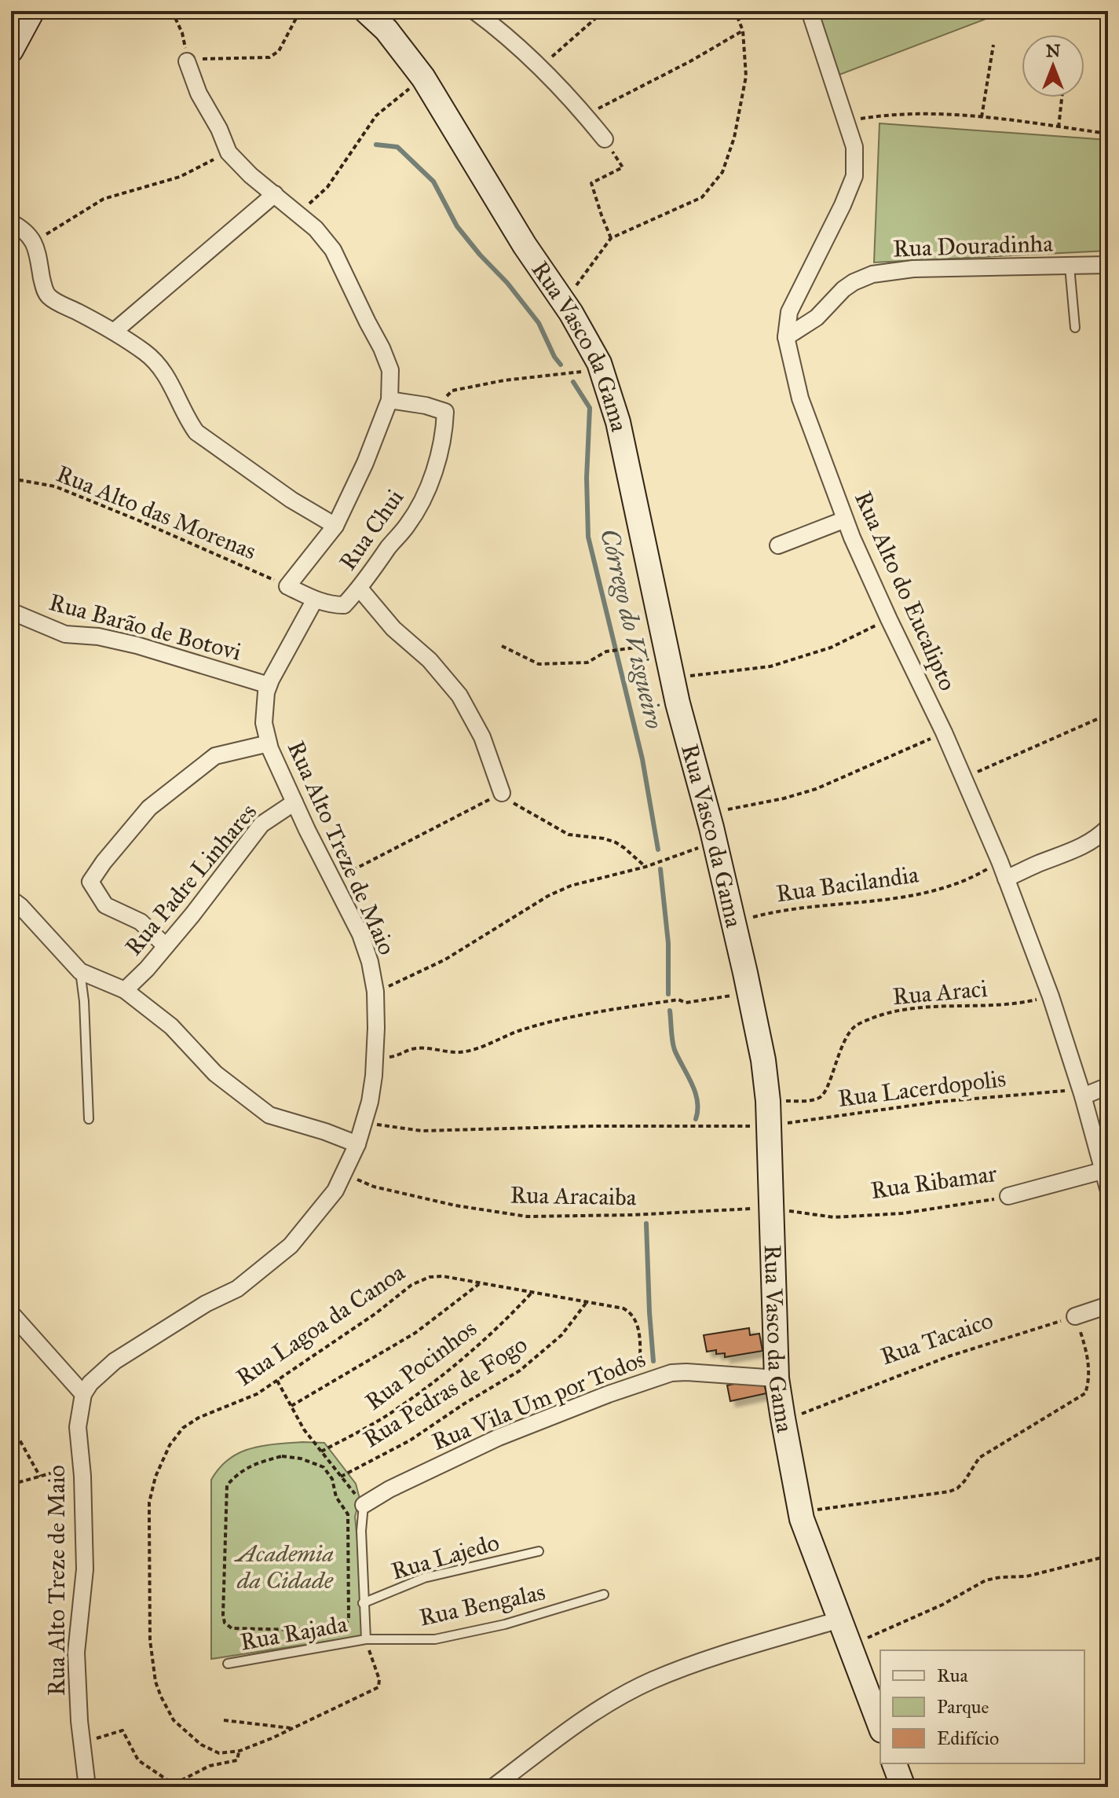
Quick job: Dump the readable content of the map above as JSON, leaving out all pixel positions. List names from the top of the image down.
{
  "streets": {
    "main road": ["Rua Vasco da Gama"],
    "street": [
      "Rua Douradinha",
      "Rua Chui",
      "Rua Alto do Eucalipto",
      "Rua Barão de Botovi",
      "Rua Alto Treze de Maio",
      "Rua Padre Linhares",
      "Rua Ribamar",
      "Rua Vila Um por Todos"
    ],
    "lane": ["Rua Lajedo", "Rua Bengalas", "Rua Rajada"],
    "path": [
      "Rua Alto das Morenas",
      "Rua Bacilandia",
      "Rua Araci",
      "Rua Lacerdopolis",
      "Rua Aracaiba",
      "Rua Lagoa da Canoa",
      "Rua Tacaico",
      "Rua Pocinhos",
      "Rua Pedras de Fogo"
    ]
  },
  "crossings": [
    ["Rua Douradinha", "Rua Alto do Eucalipto"],
    ["Rua Vasco da Gama", "Rua Bacilandia"],
    ["Rua Vasco da Gama", "Rua Araci"],
    ["Rua Vasco da Gama", "Rua Lacerdopolis"],
    ["Rua Vasco da Gama", "Rua Ribamar"],
    ["Rua Vasco da Gama", "Rua Aracaiba"],
    ["Rua Vasco da Gama", "Rua Tacaico"],
    ["Rua Vasco da Gama", "Rua Vila Um por Todos"],
    ["Rua Alto das Morenas", "Rua Chui"],
    ["Rua Chui", "Rua Alto Treze de Maio"],
    ["Rua Alto do Eucalipto", "Rua Bacilandia"],
    ["Rua Alto do Eucalipto", "Rua Araci"],
    ["Rua Alto do Eucalipto", "Rua Lacerdopolis"],
    ["Rua Alto do Eucalipto", "Rua Ribamar"],
    ["Rua Barão de Botovi", "Rua Alto Treze de Maio"],
    ["Rua Alto Treze de Maio", "Rua Padre Linhares"],
    ["Rua Alto Treze de Maio", "Rua Lacerdopolis"],
    ["Rua Alto Treze de Maio", "Rua Aracaiba"],
    ["Rua Ribamar", "Rua Aracaiba"],
    ["Rua Lagoa da Canoa", "Rua Pocinhos"],
    ["Rua Lagoa da Canoa", "Rua Pedras de Fogo"],
    ["Rua Lagoa da Canoa", "Rua Vila Um por Todos"],
    ["Rua Lagoa da Canoa", "Rua Bengalas"],
    ["Rua Lagoa da Canoa", "Rua Rajada"],
    ["Rua Bengalas", "Rua Rajada"]
  ],
  "water": ["Córrego do Visgueiro"],
  "parks": ["Academia da Cidade"],
  "legend": ["Rua", "Parque", "Edifício"],
  "north": "top"
}
